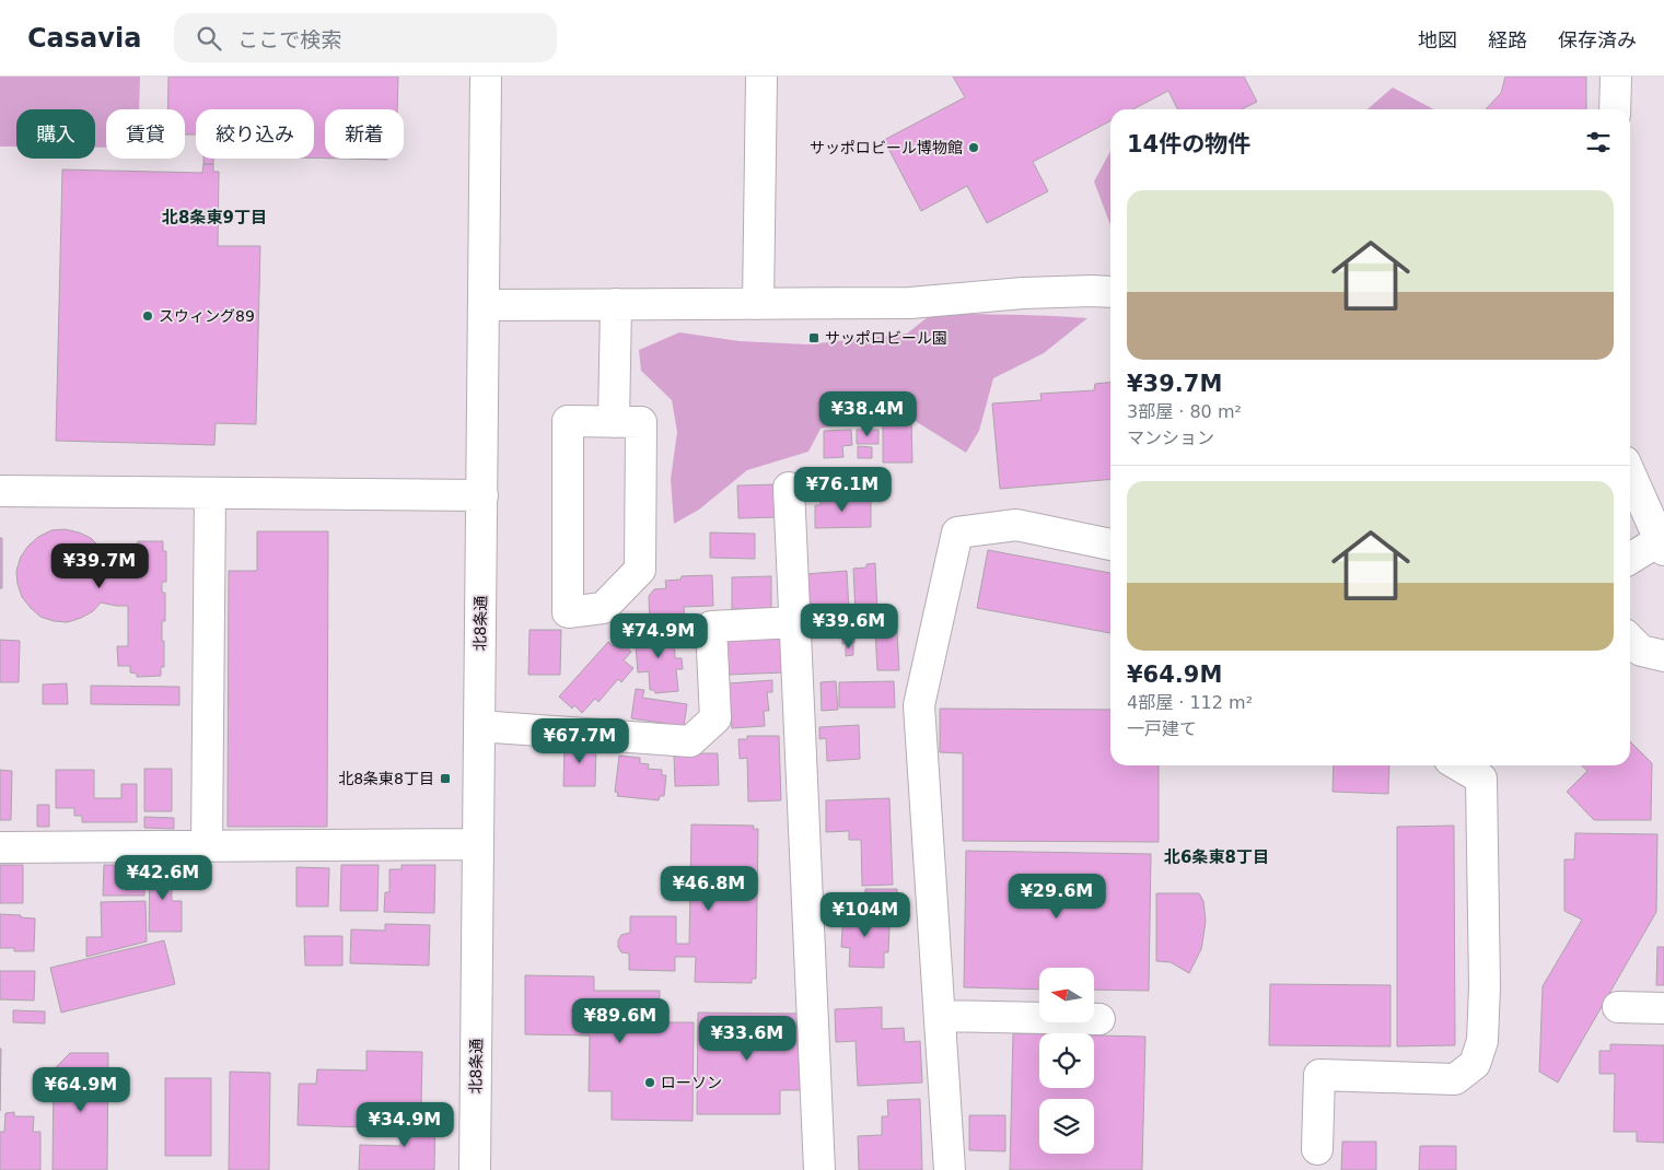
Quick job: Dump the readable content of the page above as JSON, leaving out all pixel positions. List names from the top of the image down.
{
  "streets": {
    "street": ["北8条通"]
  },
  "districts": ["北8条東9丁目", "北6条東8丁目"],
  "places": {
    "other": ["サッポロビール博物館", "スウィング89", "ローソン"],
    "transit": ["サッポロビール園", "北8条東8丁目"]
  },
  "north": "left",
  "page": {
    "header": "Casavia",
    "search": "ここで検索",
    "nav": ["地図", "経路", "保存済み"],
    "chip": [
      "購入",
      "賃貸",
      "絞り込み",
      "新着"
    ],
    "heading": "14件の物件",
    "list": [
      {
        "name": "¥39.7M",
        "note": "3部屋 · 80 m² · マンション"
      },
      {
        "name": "¥64.9M",
        "note": "4部屋 · 112 m² · 一戸建て"
      }
    ],
    "price": [
      "¥38.4M",
      "¥76.1M",
      "¥39.7M",
      "¥39.6M",
      "¥74.9M",
      "¥67.7M",
      "¥42.6M",
      "¥46.8M",
      "¥29.6M",
      "¥104M",
      "¥89.6M",
      "¥33.6M",
      "¥64.9M",
      "¥34.9M"
    ]
  }
}
